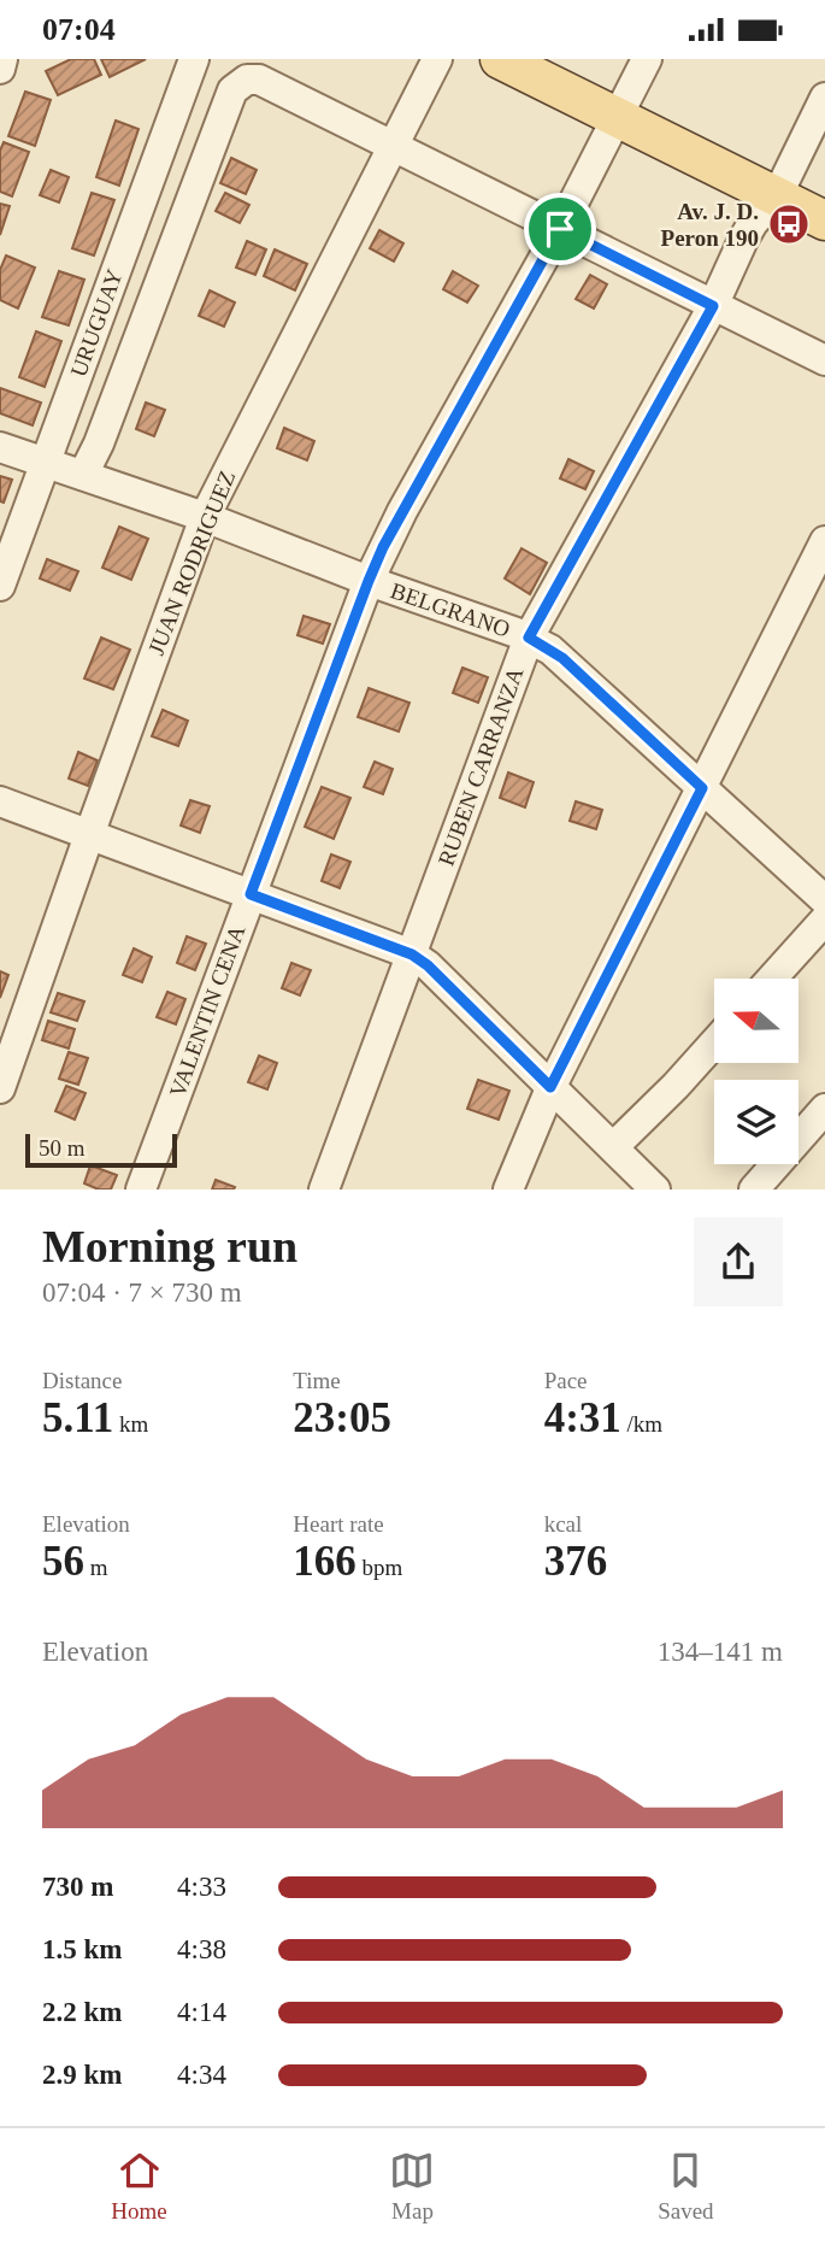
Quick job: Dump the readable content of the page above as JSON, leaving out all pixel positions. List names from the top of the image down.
{
  "streets": {
    "street": [
      "URUGUAY",
      "JUAN RODRIGUEZ",
      "BELGRANO",
      "RUBEN CARRANZA",
      "VALENTIN CENA"
    ]
  },
  "crossings": [
    ["URUGUAY", "BELGRANO"],
    ["JUAN RODRIGUEZ", "BELGRANO"],
    ["BELGRANO", "RUBEN CARRANZA"],
    ["BELGRANO", "VALENTIN CENA"]
  ],
  "places": {
    "bus stop": ["Av. J. D. Peron 190"]
  },
  "scale_bar": "50 m",
  "north": "left",
  "page": {
    "status": "07:04",
    "scale": "50 m",
    "heading": ["Morning run", "07:04 · 7 × 730 m"],
    "stats": [
      ["Distance", "5.11 km"],
      ["Time", "23:05"],
      ["Pace", "4:31 /km"],
      ["Elevation", "56 m"],
      ["Heart rate", "166 bpm"],
      ["kcal", "376"]
    ],
    "chart": ["Elevation", "134–141 m"],
    "list": [
      {
        "name": "730 m",
        "note": "4:33"
      },
      {
        "name": "1.5 km",
        "note": "4:38"
      },
      {
        "name": "2.2 km",
        "note": "4:14"
      },
      {
        "name": "2.9 km",
        "note": "4:34"
      }
    ],
    "tabs": ["Home", "Map", "Saved"]
  }
}
